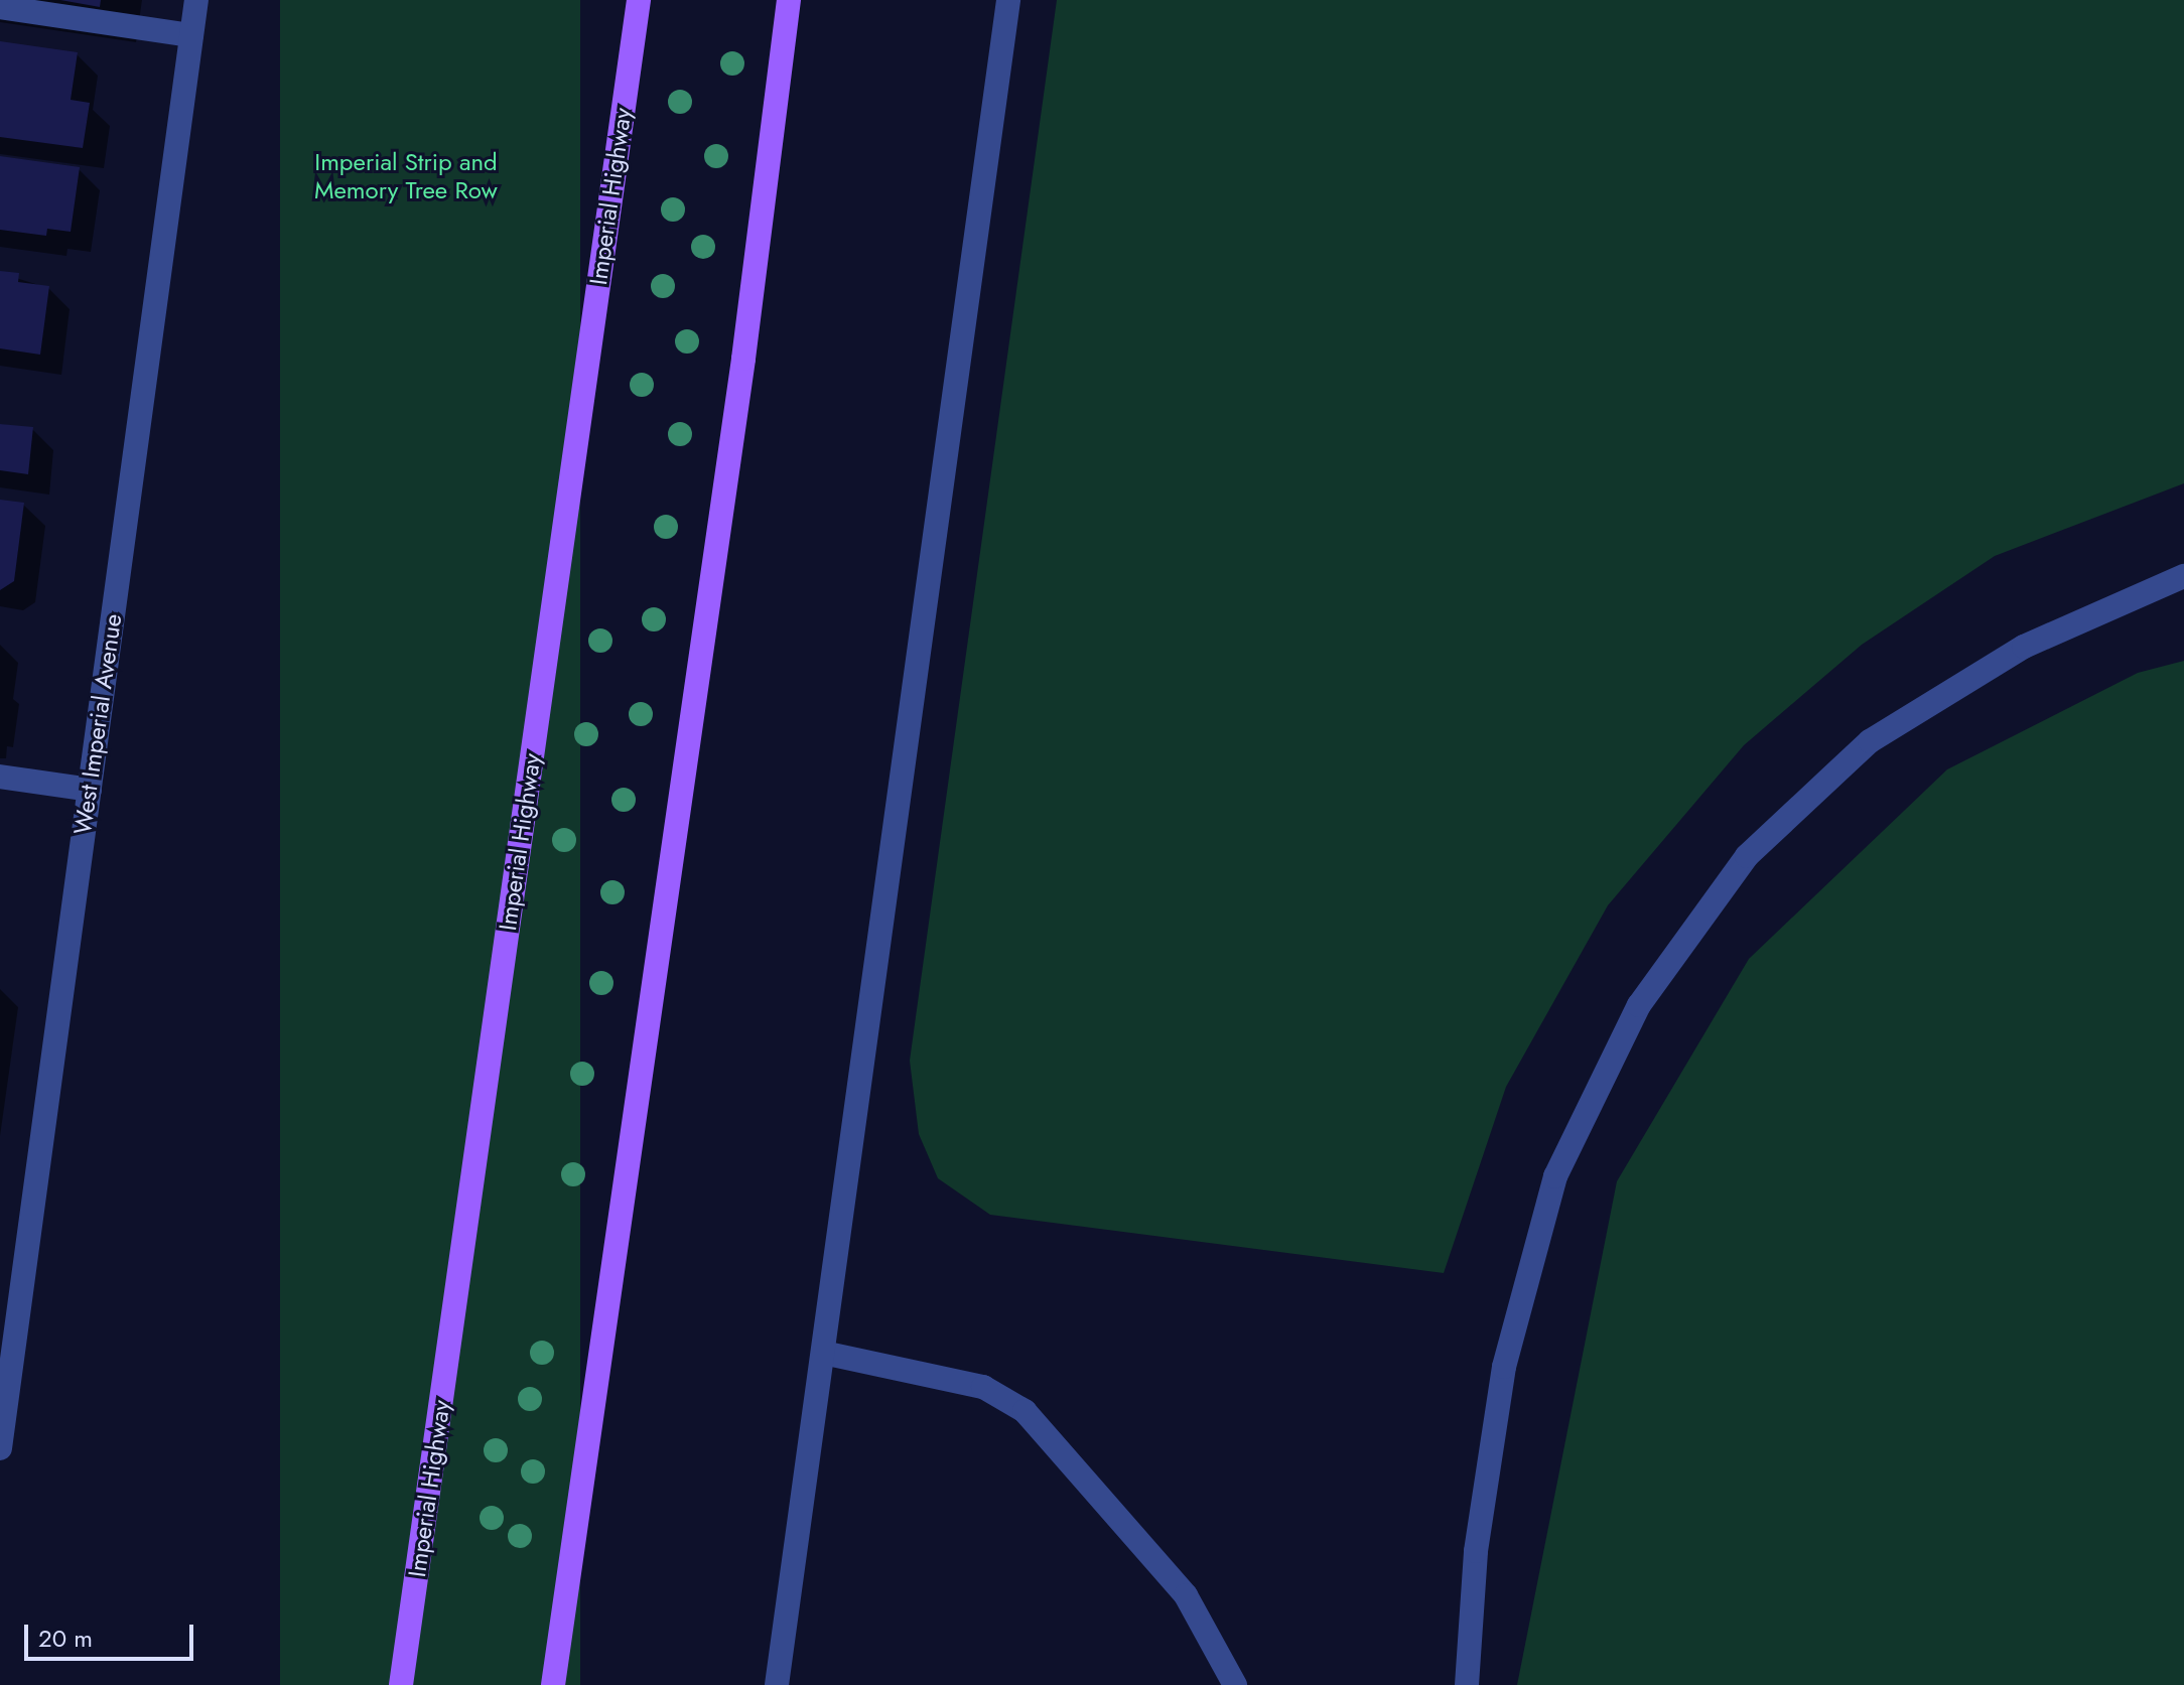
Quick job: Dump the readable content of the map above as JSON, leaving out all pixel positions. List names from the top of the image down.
{
  "streets": {
    "main road": ["Imperial Highway"],
    "street": ["West Imperial Avenue"]
  },
  "parks": ["Imperial Strip and Memory Tree Row"],
  "scale_bar": "20 m"
}
